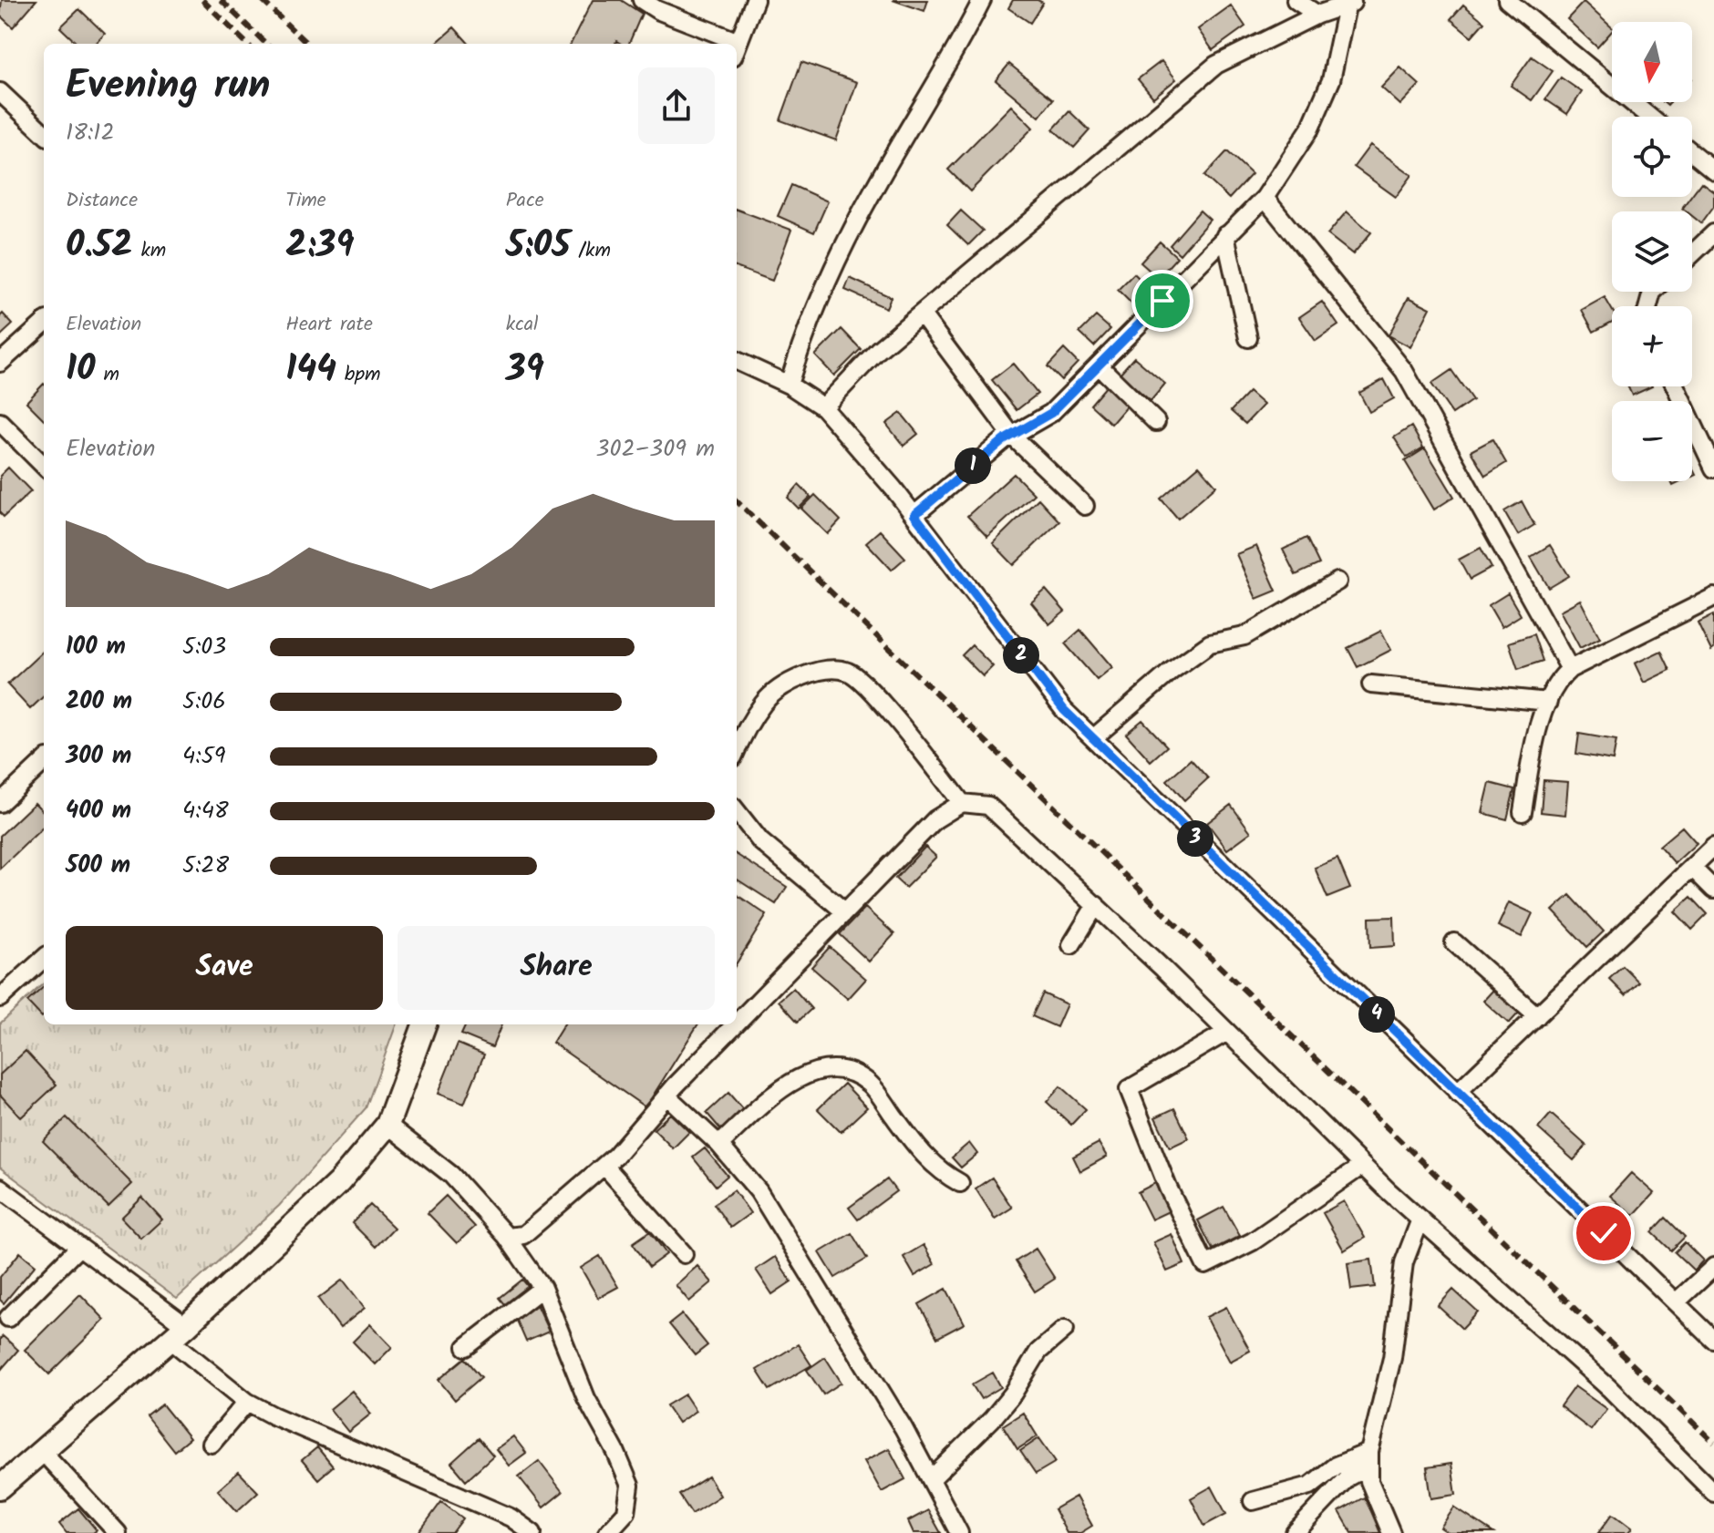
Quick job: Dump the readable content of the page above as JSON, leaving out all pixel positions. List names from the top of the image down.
{
  "north": "bottom",
  "page": {
    "map_buttons": ["+", "−"],
    "heading": ["Evening run", "18:12"],
    "stats": [
      ["Distance", "0.52 km"],
      ["Time", "2:39"],
      ["Pace", "5:05 /km"],
      ["Elevation", "10 m"],
      ["Heart rate", "144 bpm"],
      ["kcal", "39"]
    ],
    "chart": ["Elevation", "302–309 m"],
    "pins": [
      "1",
      "2",
      "3",
      "4"
    ],
    "list": [
      {
        "name": "100 m",
        "note": "5:03"
      },
      {
        "name": "200 m",
        "note": "5:06"
      },
      {
        "name": "300 m",
        "note": "4:59"
      },
      {
        "name": "400 m",
        "note": "4:48"
      },
      {
        "name": "500 m",
        "note": "5:28"
      }
    ],
    "buttons": ["Save", "Share"]
  }
}
